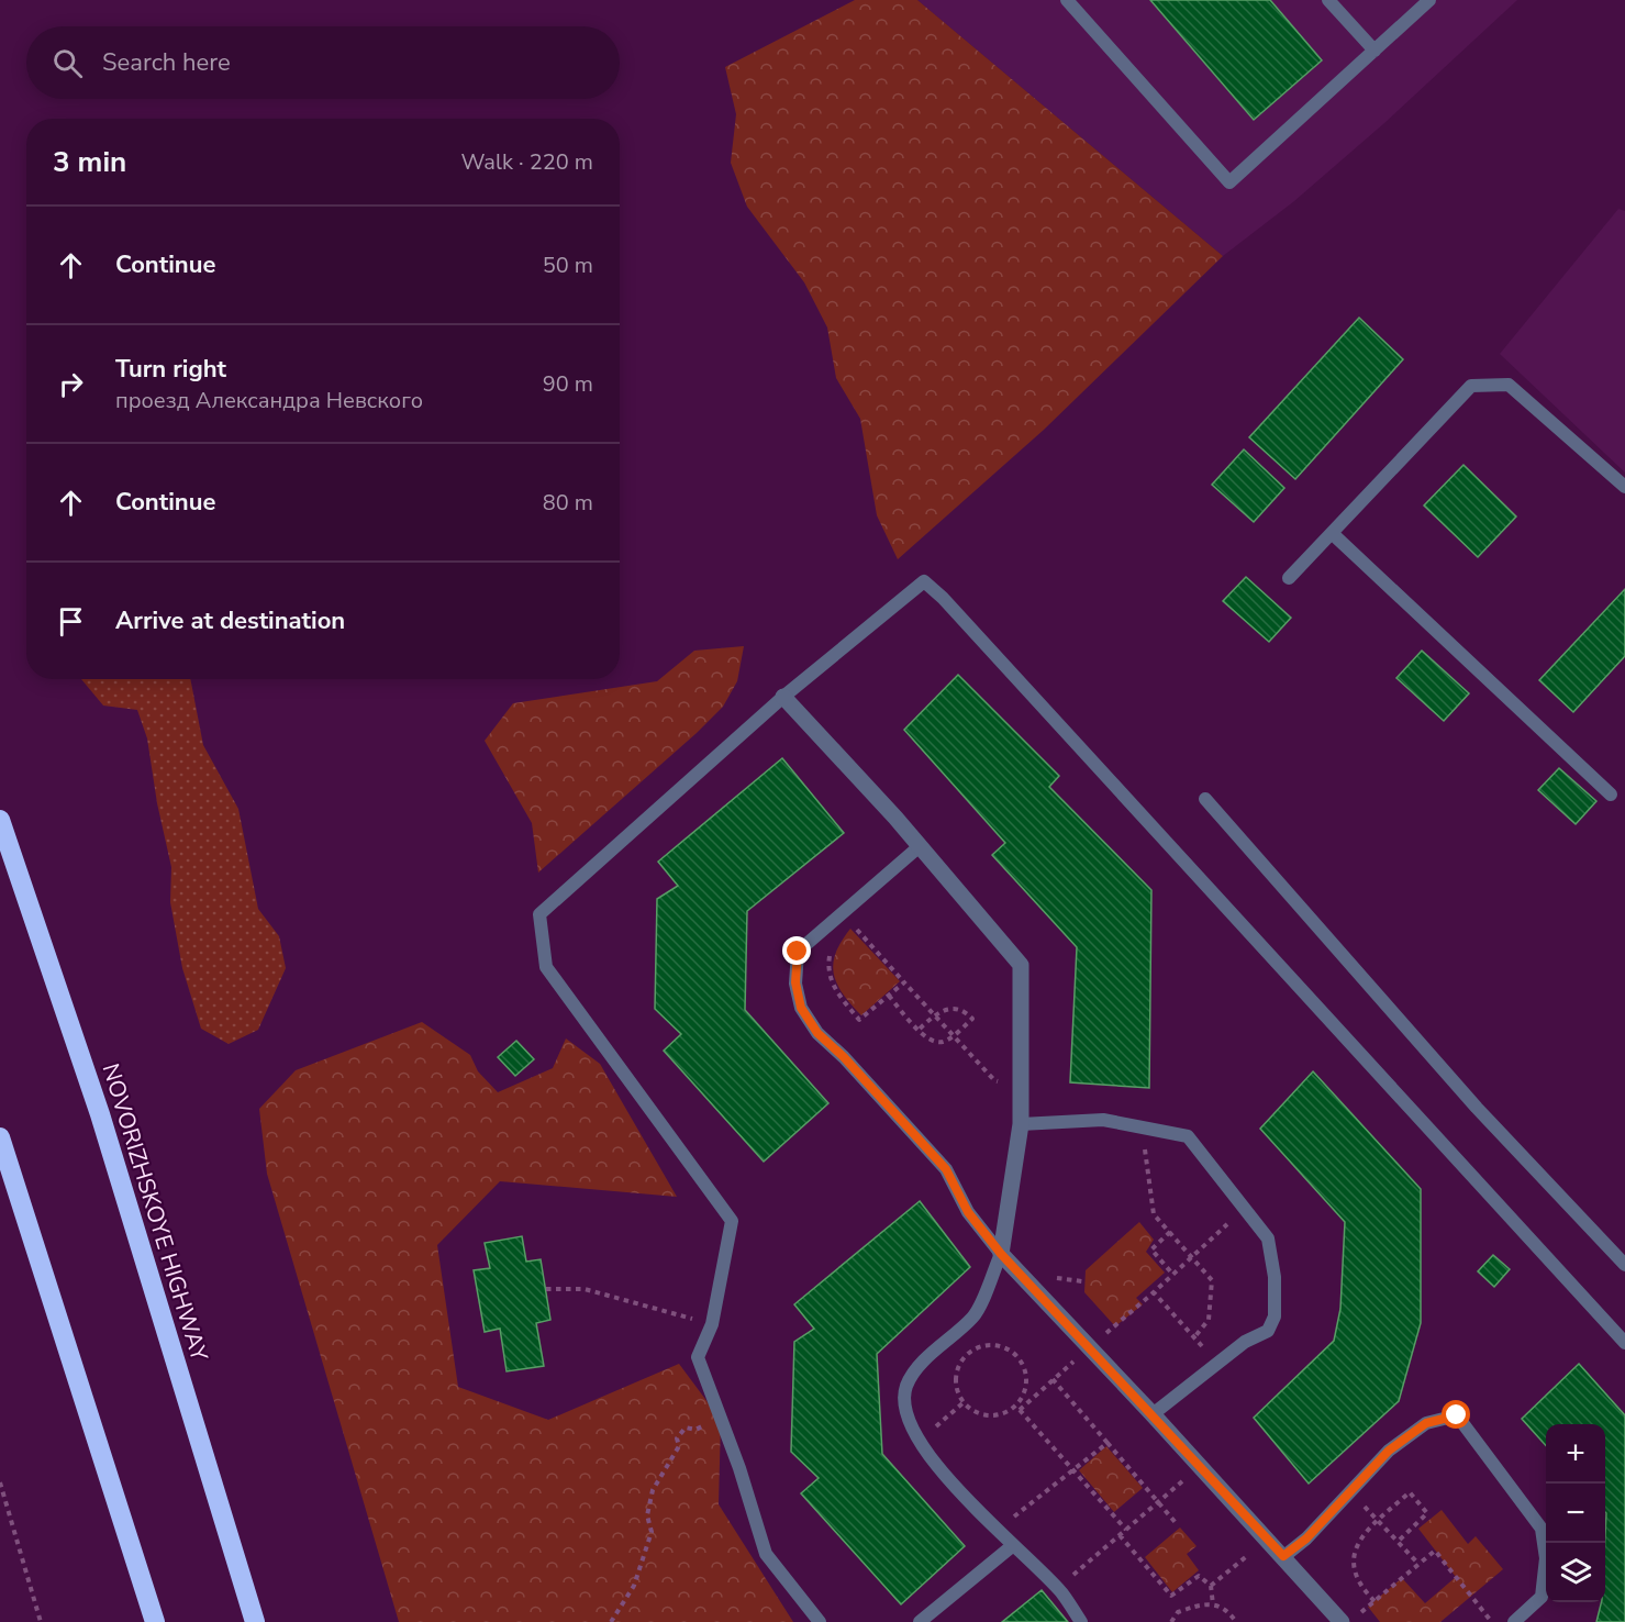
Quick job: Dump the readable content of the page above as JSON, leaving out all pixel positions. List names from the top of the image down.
{
  "streets": {
    "highway": ["NOVORIZHSKOYE HIGHWAY"]
  },
  "page": {
    "search": "Search here",
    "heading": ["3 min", "Walk · 220 m"],
    "list": [
      ["Continue", "50 m"],
      ["Turn right", "проезд Александра Невского", "90 m"],
      ["Continue", "80 m"],
      "Arrive at destination"
    ],
    "map_buttons": ["+", "−"]
  }
}
